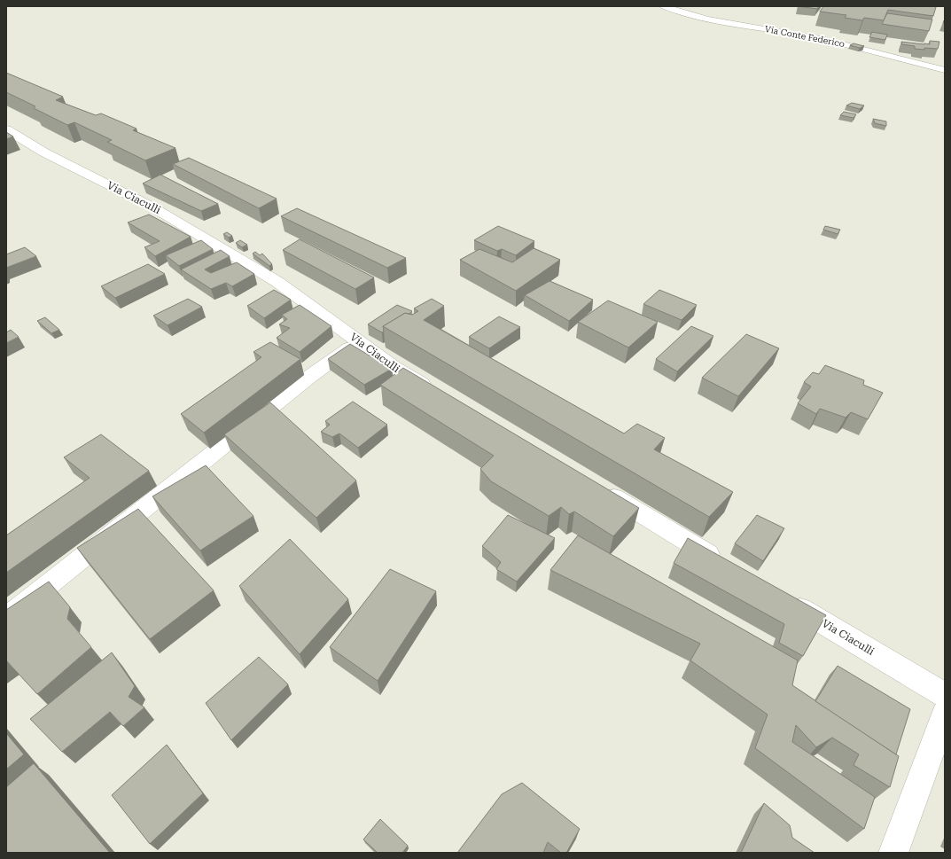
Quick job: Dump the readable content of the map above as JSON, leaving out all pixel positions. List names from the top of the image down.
{
  "streets": {
    "street": ["Via Conte Federico", "Via Ciaculli"]
  }
}
